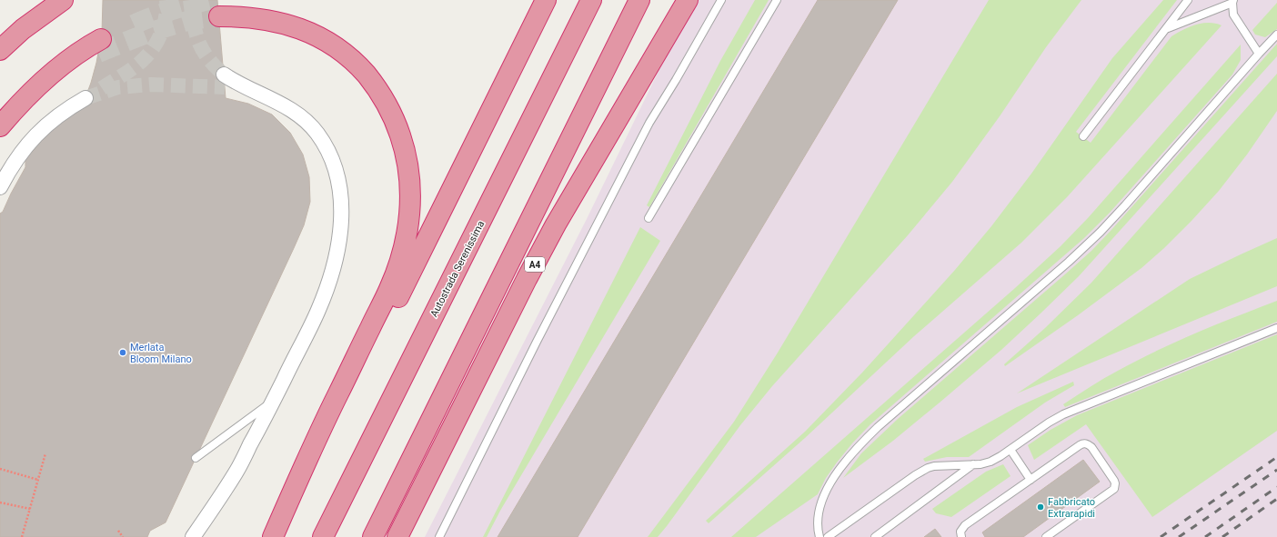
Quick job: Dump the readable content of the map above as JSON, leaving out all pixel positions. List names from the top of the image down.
{
  "streets": {
    "highway": ["A4", "Autostrada Serenissima"]
  },
  "places": ["Merlata Bloom Milano", "Fabbricato Extrarapidi"]
}
